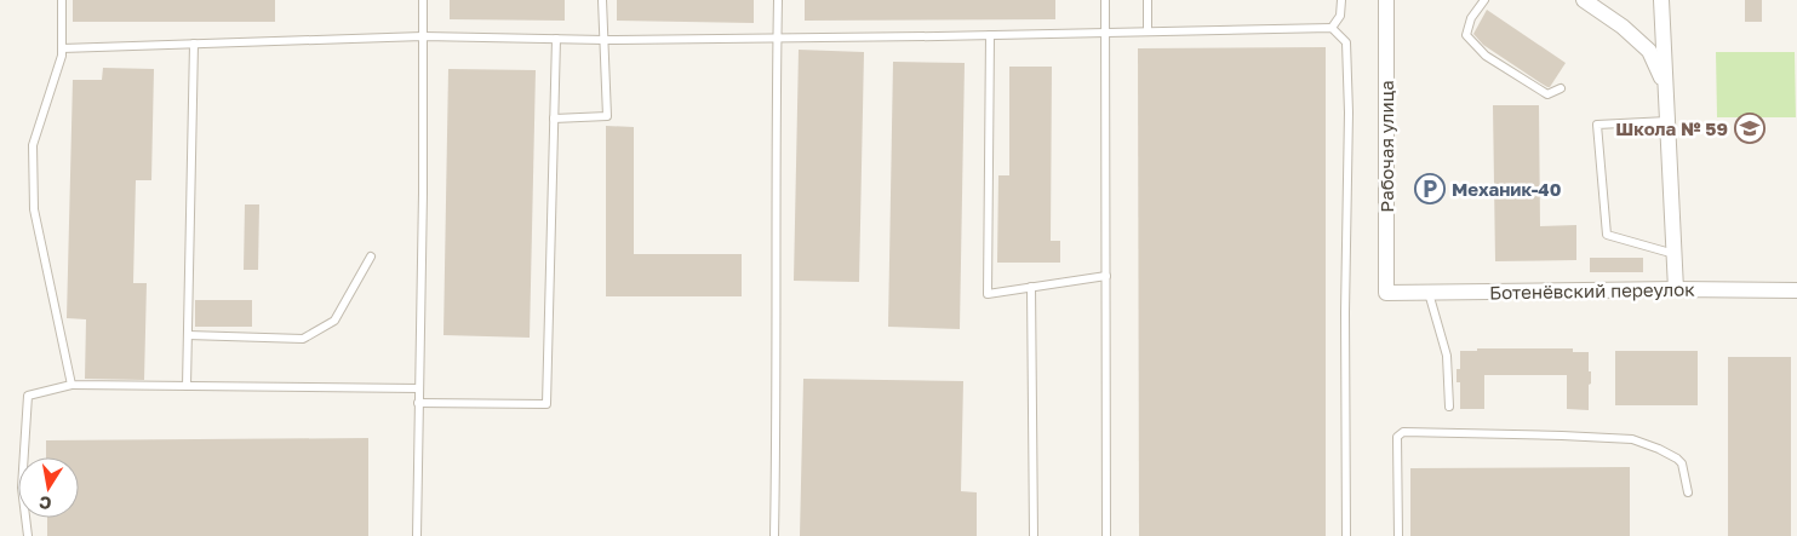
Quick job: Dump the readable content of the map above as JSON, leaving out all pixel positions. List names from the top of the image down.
{
  "streets": {
    "street": ["Рабочая улица", "Ботенёвский переулок"]
  },
  "crossings": [
    ["Рабочая улица", "Ботенёвский переулок"]
  ],
  "places": {
    "school or university": ["Школа № 59"],
    "parking": ["Механик-40"]
  },
  "north": "bottom"
}
